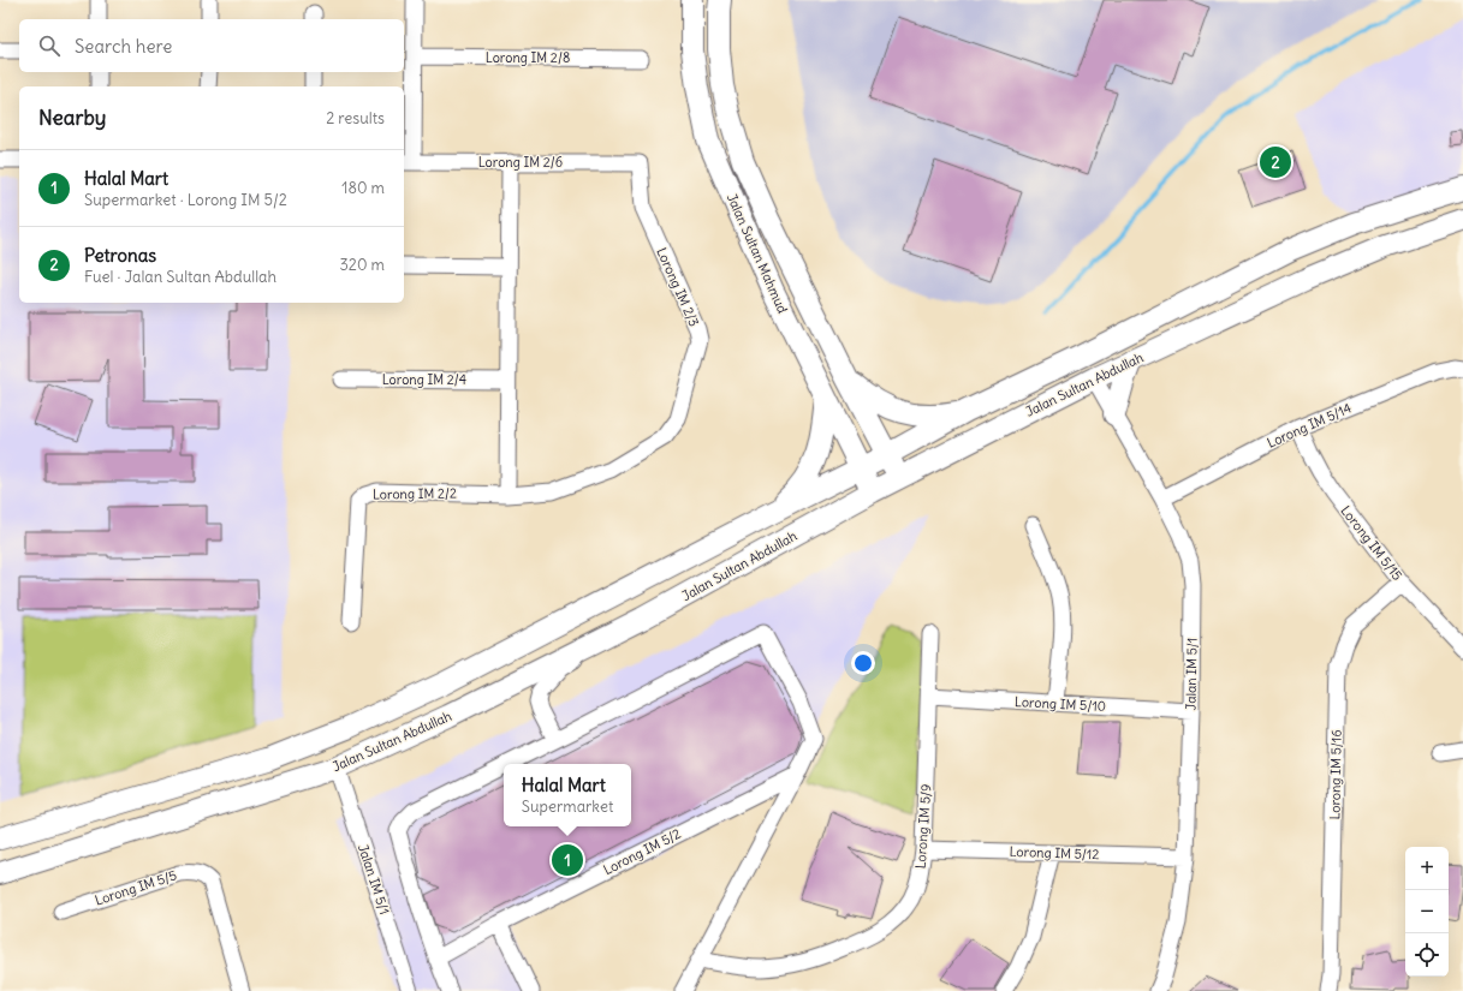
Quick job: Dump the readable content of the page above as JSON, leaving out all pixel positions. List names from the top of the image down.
{
  "streets": {
    "main road": ["Jalan Sultan Mahmud", "Jalan Sultan Abdullah"],
    "street": [
      "Lorong IM 2/8",
      "Lorong IM 2/6",
      "Lorong IM 2/3",
      "Lorong IM 2/4",
      "Lorong IM 5/14",
      "Lorong IM 2/2",
      "Lorong IM 5/15",
      "Jalan IM 5/1",
      "Lorong IM 5/10",
      "Lorong IM 5/16",
      "Lorong IM 5/9",
      "Lorong IM 5/2",
      "Lorong IM 5/12",
      "Lorong IM 5/5"
    ]
  },
  "crossings": [
    ["Lorong IM 2/6", "Lorong IM 2/3"],
    ["Jalan Sultan Mahmud", "Jalan Sultan Abdullah"],
    ["Lorong IM 2/3", "Lorong IM 2/2"],
    ["Jalan Sultan Abdullah", "Jalan IM 5/1"],
    ["Lorong IM 5/14", "Lorong IM 5/15"],
    ["Lorong IM 5/14", "Jalan IM 5/1"],
    ["Lorong IM 5/15", "Lorong IM 5/16"],
    ["Jalan IM 5/1", "Lorong IM 5/10"],
    ["Jalan IM 5/1", "Lorong IM 5/12"],
    ["Lorong IM 5/10", "Lorong IM 5/9"],
    ["Lorong IM 5/9", "Lorong IM 5/12"]
  ],
  "page": {
    "search": "Search here",
    "heading": ["Nearby", "2 results"],
    "pins": ["2", "1"],
    "list": [
      {
        "mark": "1",
        "name": "Halal Mart",
        "note": "Supermarket · Lorong IM 5/2",
        "value": "180 m"
      },
      {
        "mark": "2",
        "name": "Petronas",
        "note": "Fuel · Jalan Sultan Abdullah",
        "value": "320 m"
      }
    ],
    "popup": ["Halal Mart", "Supermarket"],
    "map_buttons": ["+", "−"]
  }
}
